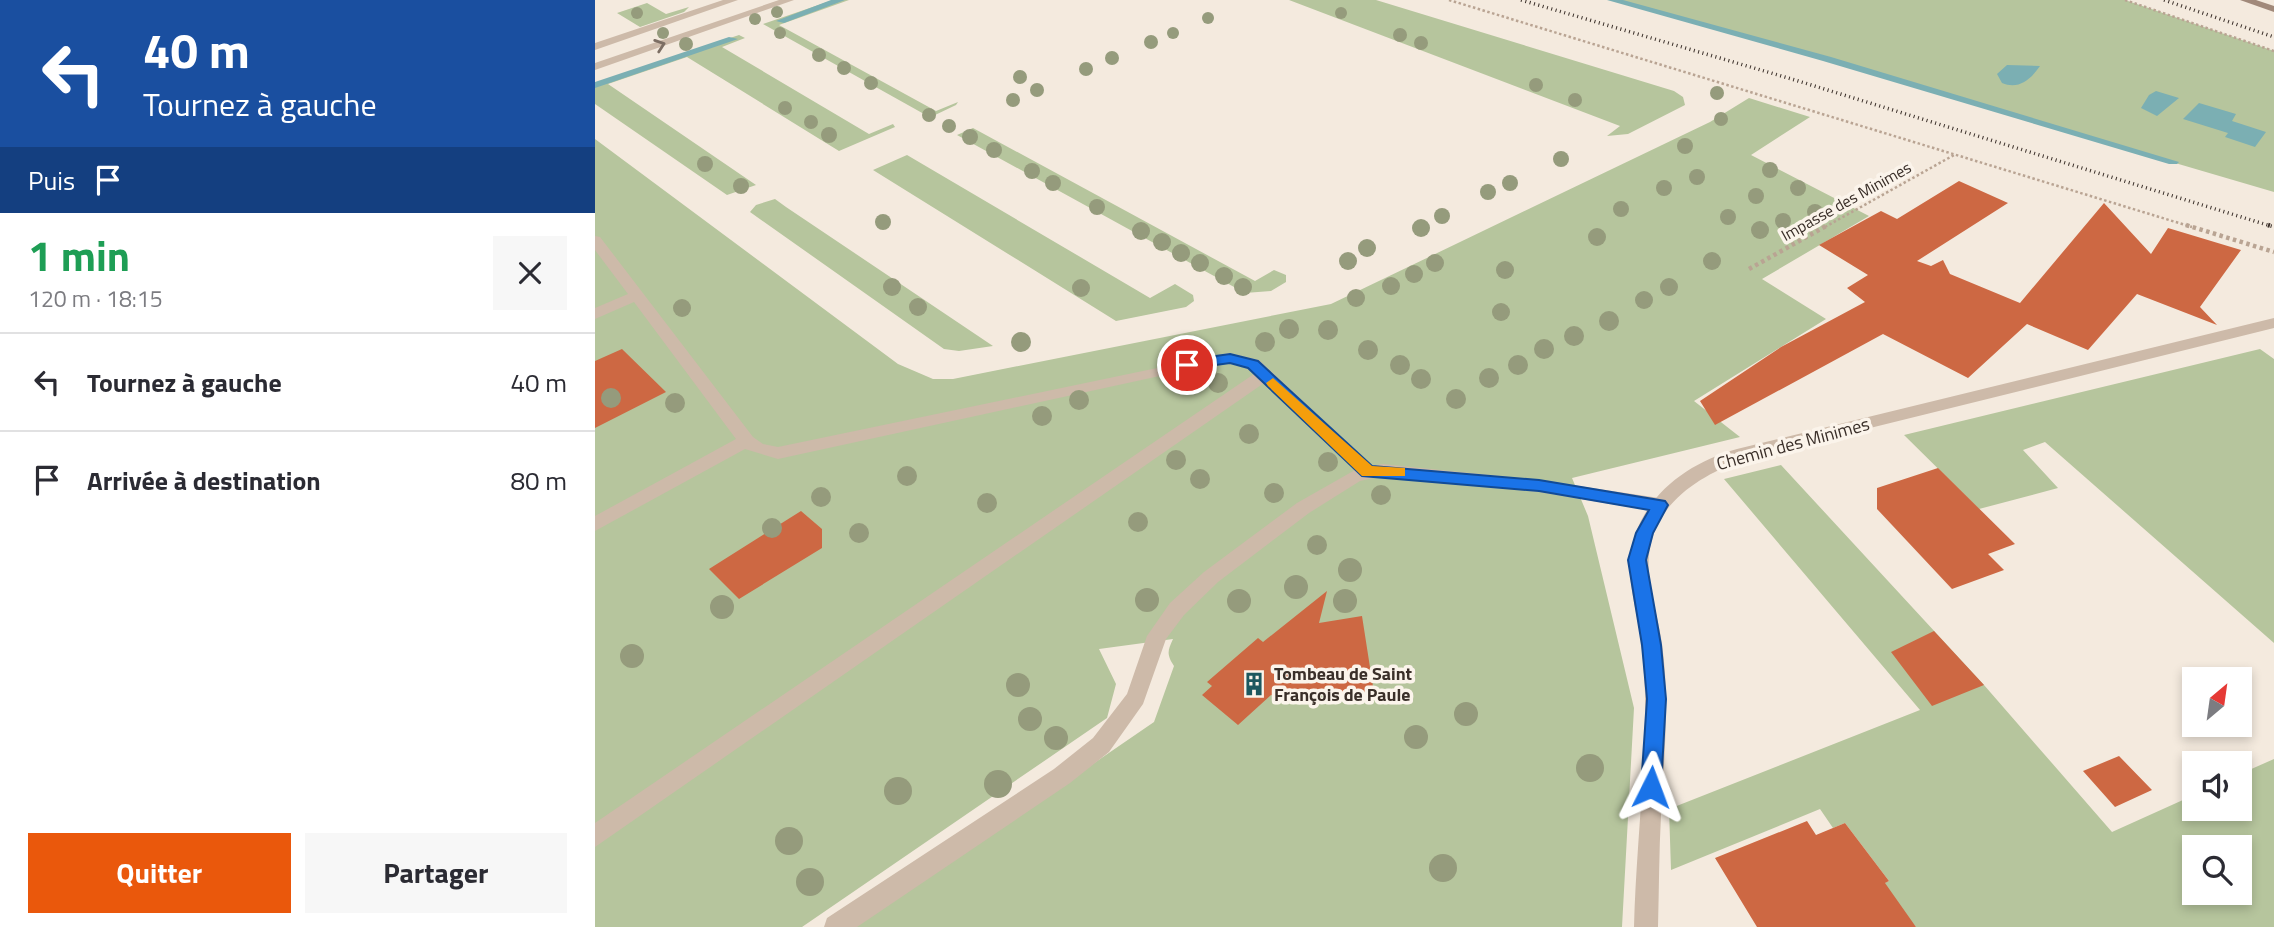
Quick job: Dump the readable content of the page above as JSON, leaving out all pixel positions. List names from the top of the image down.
{
  "streets": {
    "street": ["Chemin des Minimes"],
    "path": ["Impasse des Minimes"]
  },
  "places": {
    "building": ["Tombeau de Saint François de Paule"]
  },
  "north": "top right",
  "page": {
    "turn": ["40 m", "Tournez à gauche"],
    "then": "Puis",
    "heading": ["1 min", "120 m · 18:15"],
    "list": [
      {
        "name": "Tournez à gauche",
        "value": "40 m"
      },
      {
        "name": "Arrivée à destination",
        "value": "80 m"
      }
    ],
    "buttons": ["Quitter", "Partager"]
  }
}
